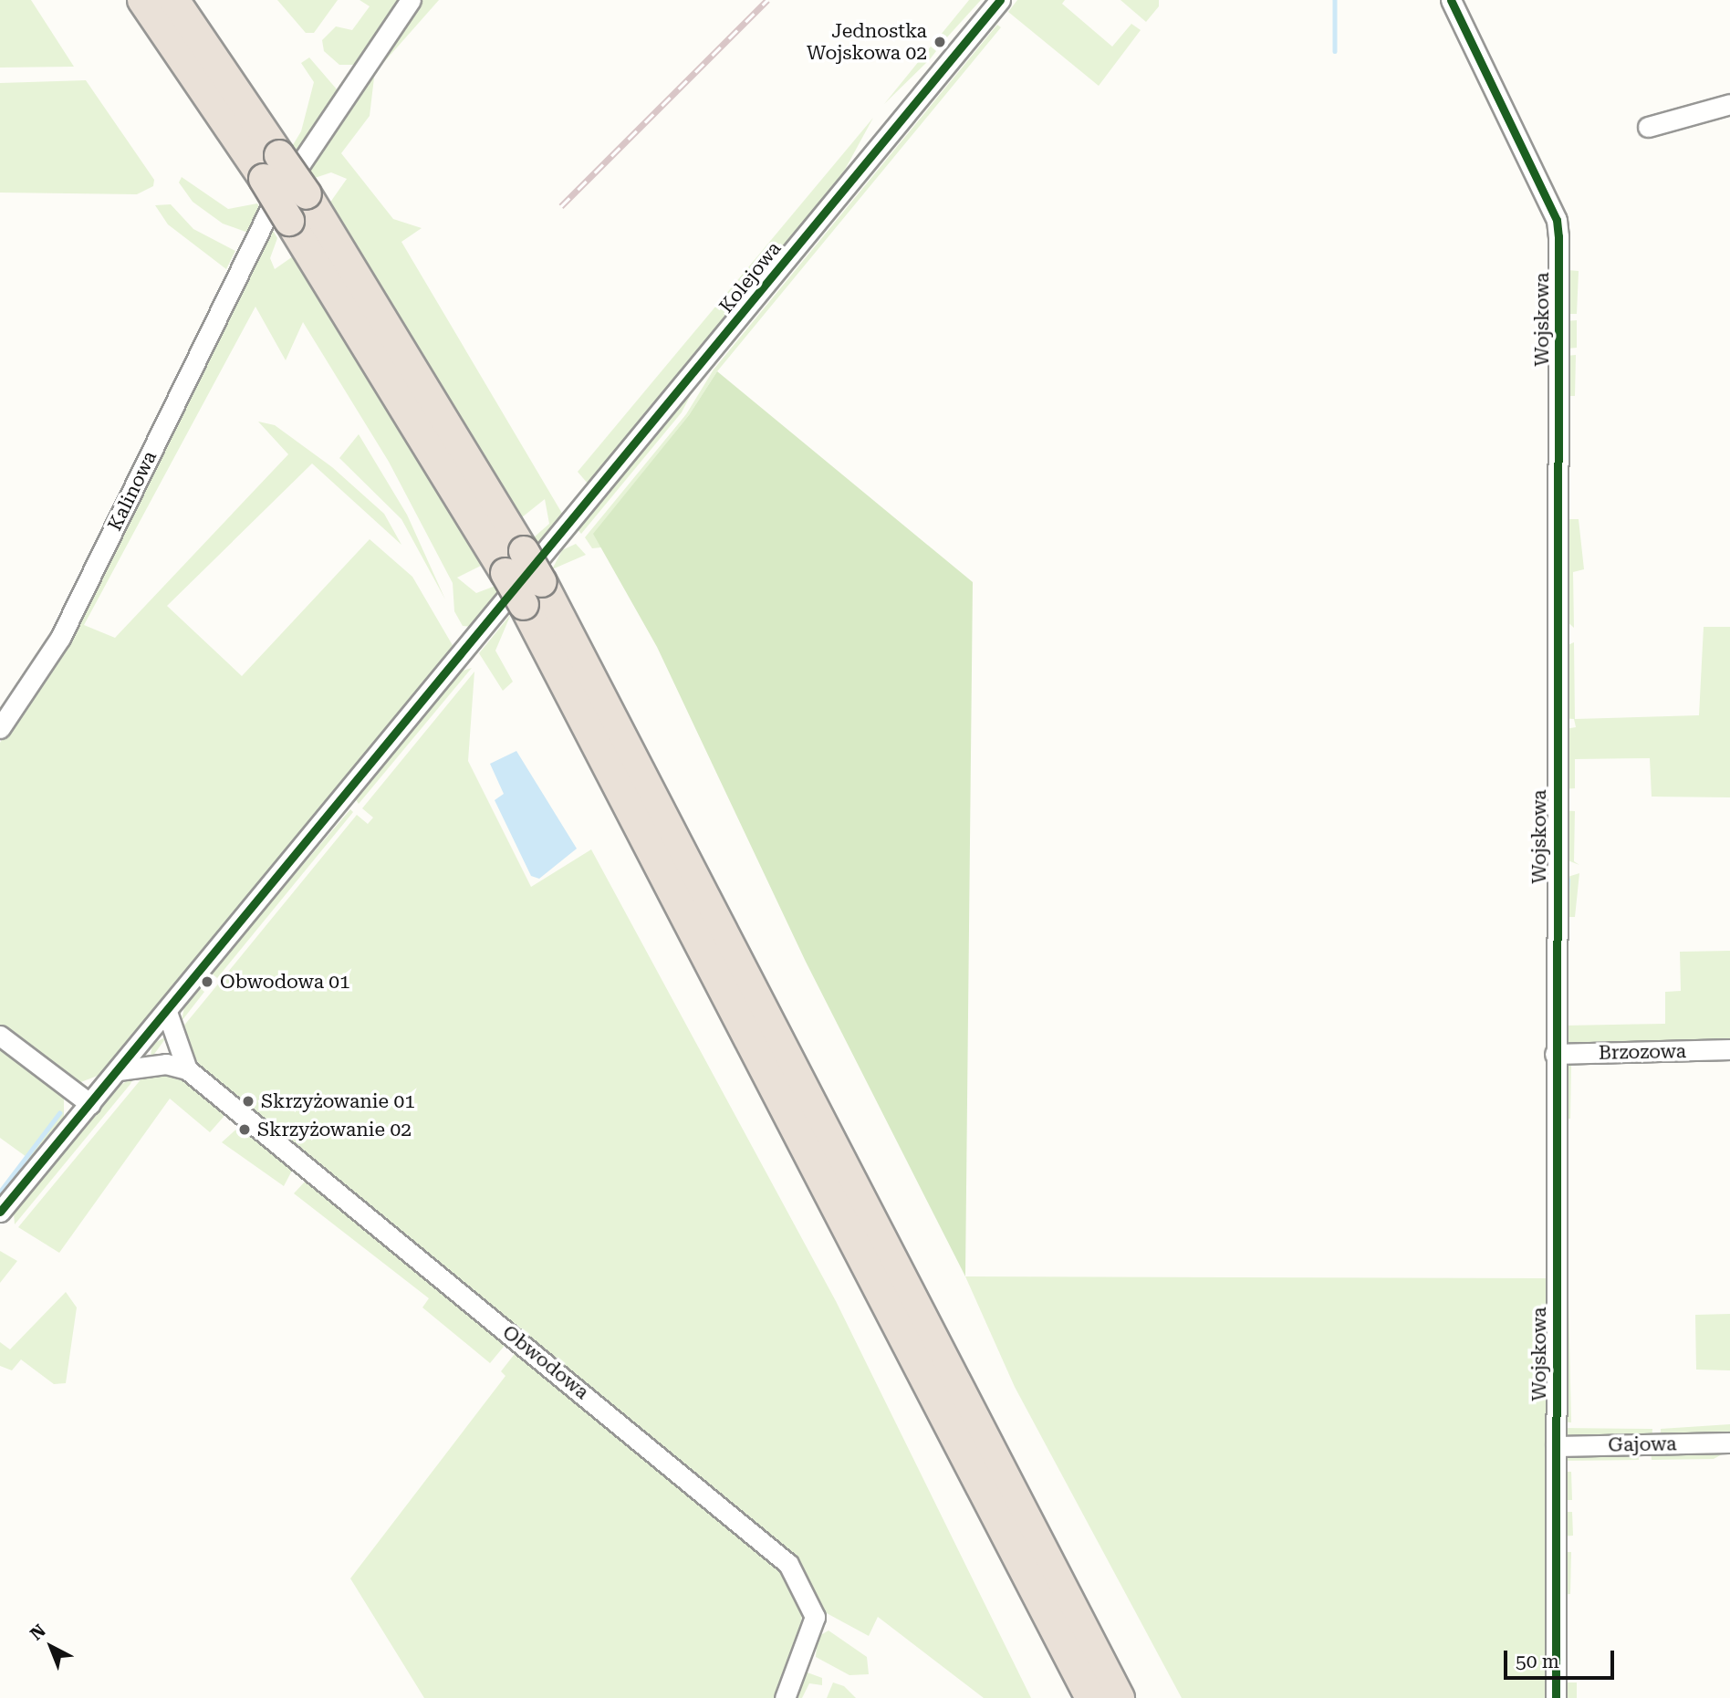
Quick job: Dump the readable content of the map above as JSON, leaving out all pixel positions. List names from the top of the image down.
{
  "streets": {
    "street": [
      "Kolejowa",
      "Wojskowa",
      "Kalinowa",
      "Brzozowa",
      "Obwodowa",
      "Gajowa"
    ]
  },
  "crossings": [
    ["Wojskowa", "Brzozowa"],
    ["Wojskowa", "Gajowa"]
  ],
  "places": [
    "Jednostka Wojskowa 02",
    "Obwodowa 01",
    "Skrzyżowanie 01",
    "Skrzyżowanie 02"
  ],
  "scale_bar": "50 m",
  "north": "top left"
}
